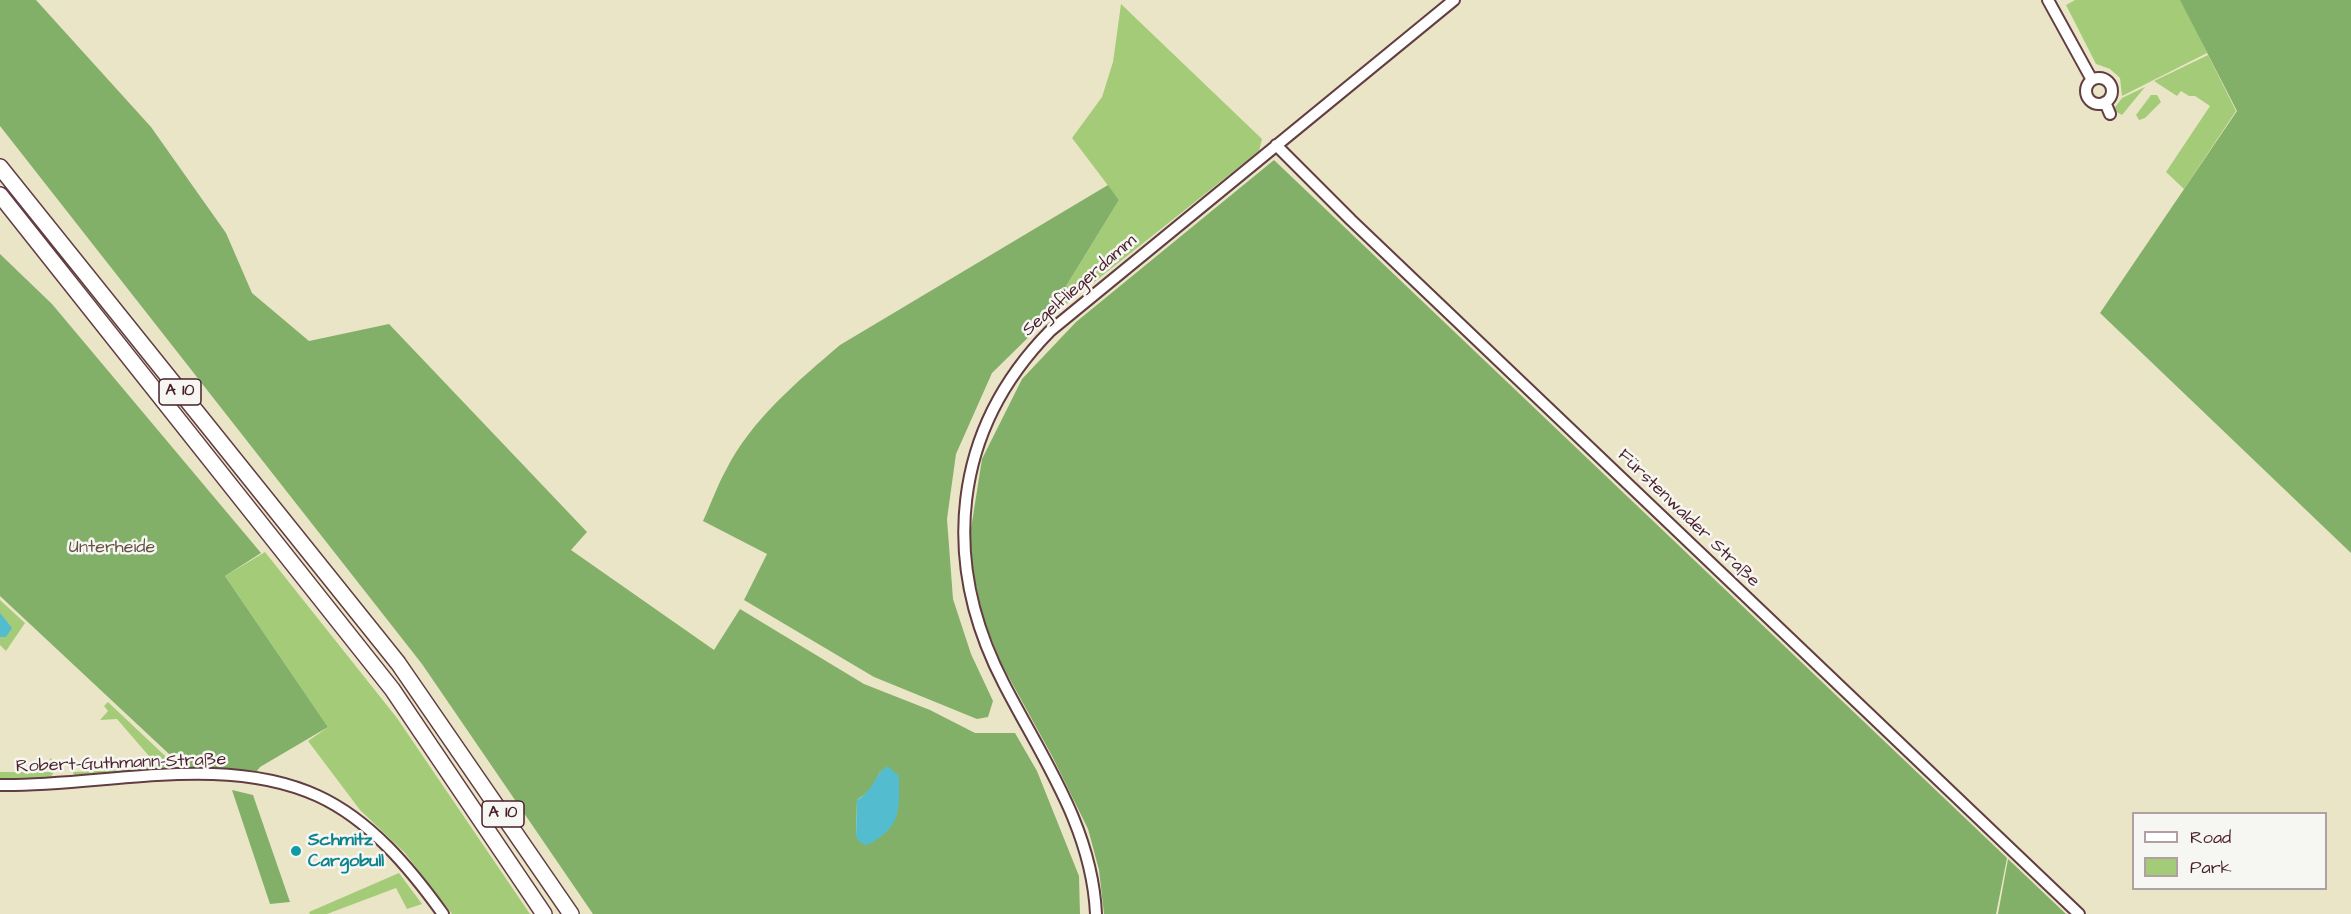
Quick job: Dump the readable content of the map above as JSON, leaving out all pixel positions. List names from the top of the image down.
{
  "streets": {
    "highway": ["A 10"],
    "street": ["Segelfliegerdamm", "Fürstenwalder Straße", "Robert-Guthmann-Straße"]
  },
  "crossings": [
    ["Segelfliegerdamm", "Fürstenwalder Straße"]
  ],
  "parks": ["Unterheide"],
  "places": ["Schmitz Cargobull"],
  "legend": ["Road", "Park"]
}
